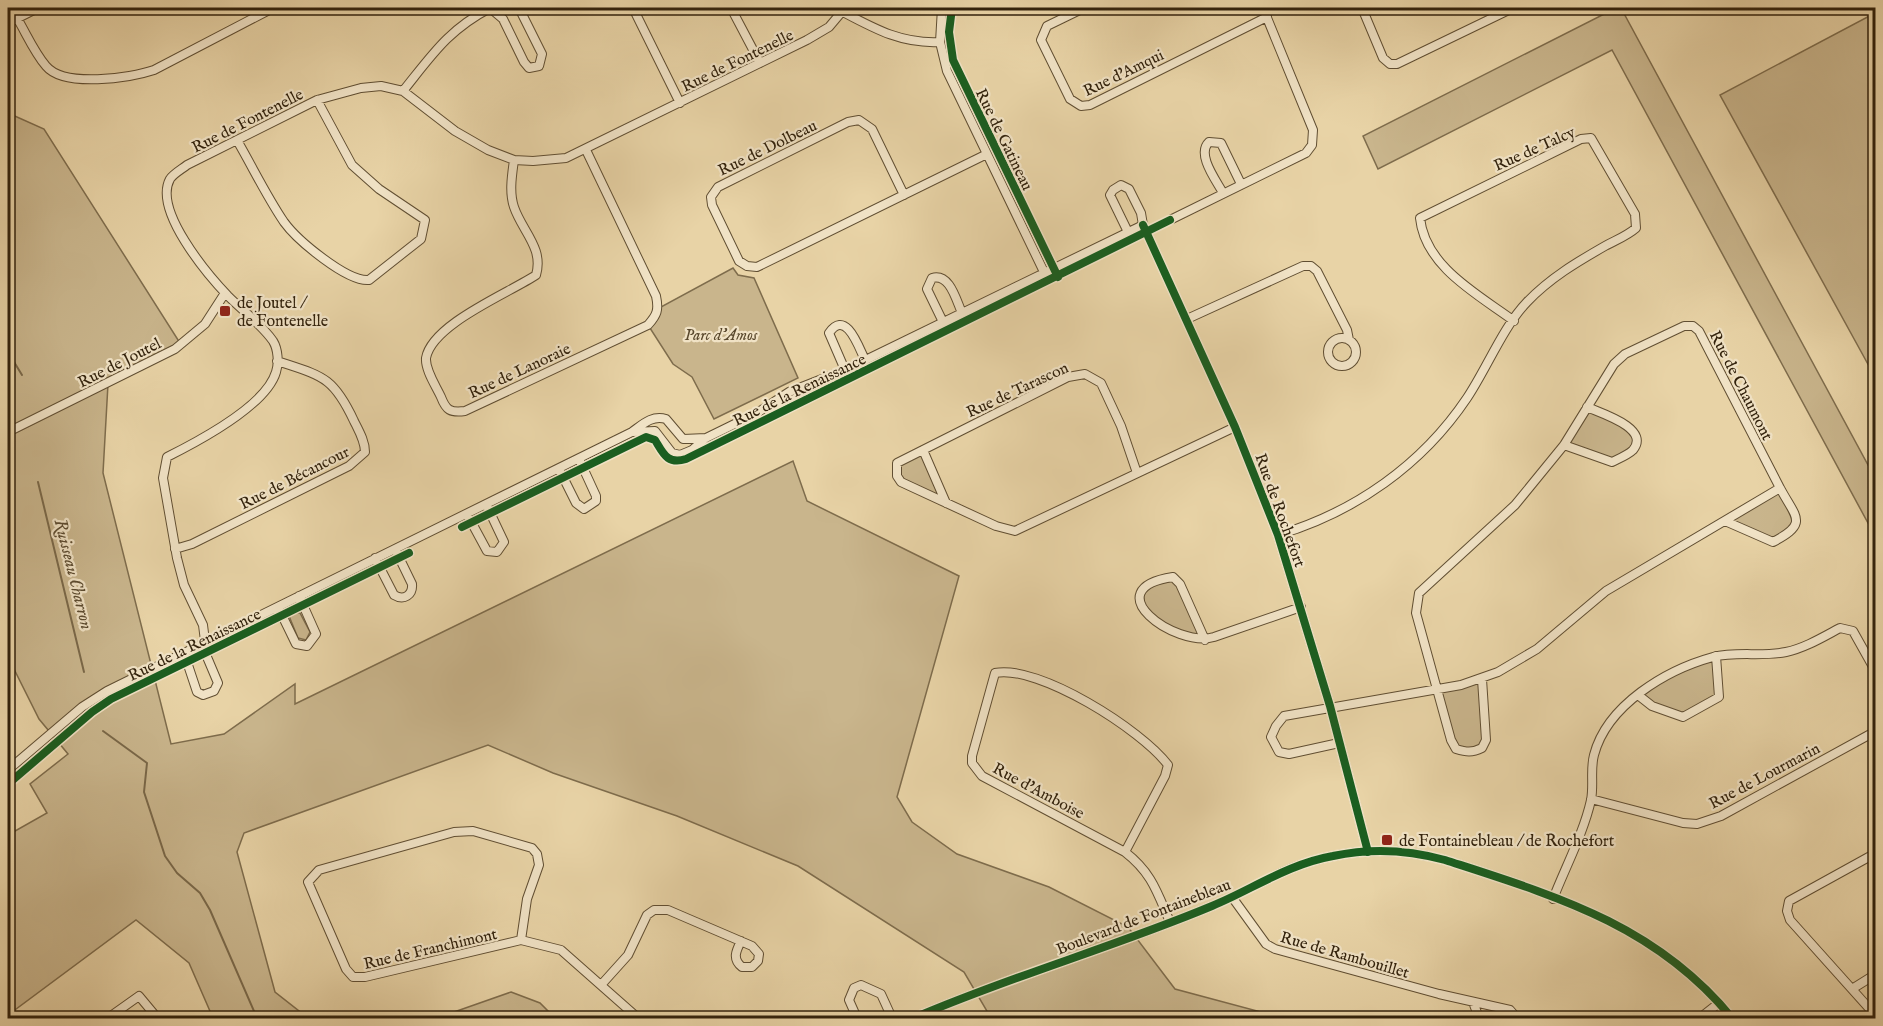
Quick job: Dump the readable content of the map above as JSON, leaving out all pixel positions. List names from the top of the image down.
{
  "streets": {
    "street": [
      "Rue de Fontenelle",
      "Rue d'Amqui",
      "Rue de Gatineau",
      "Rue de Dolbeau",
      "Rue de Talcy",
      "Rue de Joutel",
      "Rue de Lanoraie",
      "Rue de Chaumont",
      "Rue de la Renaissance",
      "Rue de Tarascon",
      "Rue de Bécancour",
      "Rue de Rochefort",
      "Rue de Lourmarin",
      "Rue d'Amboise",
      "Boulevard de Fontainebleau",
      "Rue de Franchimont",
      "Rue de Rambouillet"
    ]
  },
  "crossings": [
    ["Rue de Fontenelle", "Rue de Joutel"],
    ["Rue de Fontenelle", "Rue de Lanoraie"],
    ["Rue de Fontenelle", "Rue de Bécancour"],
    ["Rue de Gatineau", "Rue de Dolbeau"],
    ["Rue de Gatineau", "Rue de la Renaissance"],
    ["Rue de Talcy", "Rue de Rochefort"],
    ["Rue de la Renaissance", "Rue de Rochefort"],
    ["Rue de Tarascon", "Rue de Rochefort"],
    ["Rue de Rochefort", "Boulevard de Fontainebleau"],
    ["Rue d'Amboise", "Boulevard de Fontainebleau"],
    ["Boulevard de Fontainebleau", "Rue de Rambouillet"]
  ],
  "water": ["Ruisseau Charron"],
  "parks": ["Parc d'Amos"],
  "places": {
    "transit": ["de Joutel / de Fontenelle", "de Fontainebleau / de Rochefort"]
  }
}
